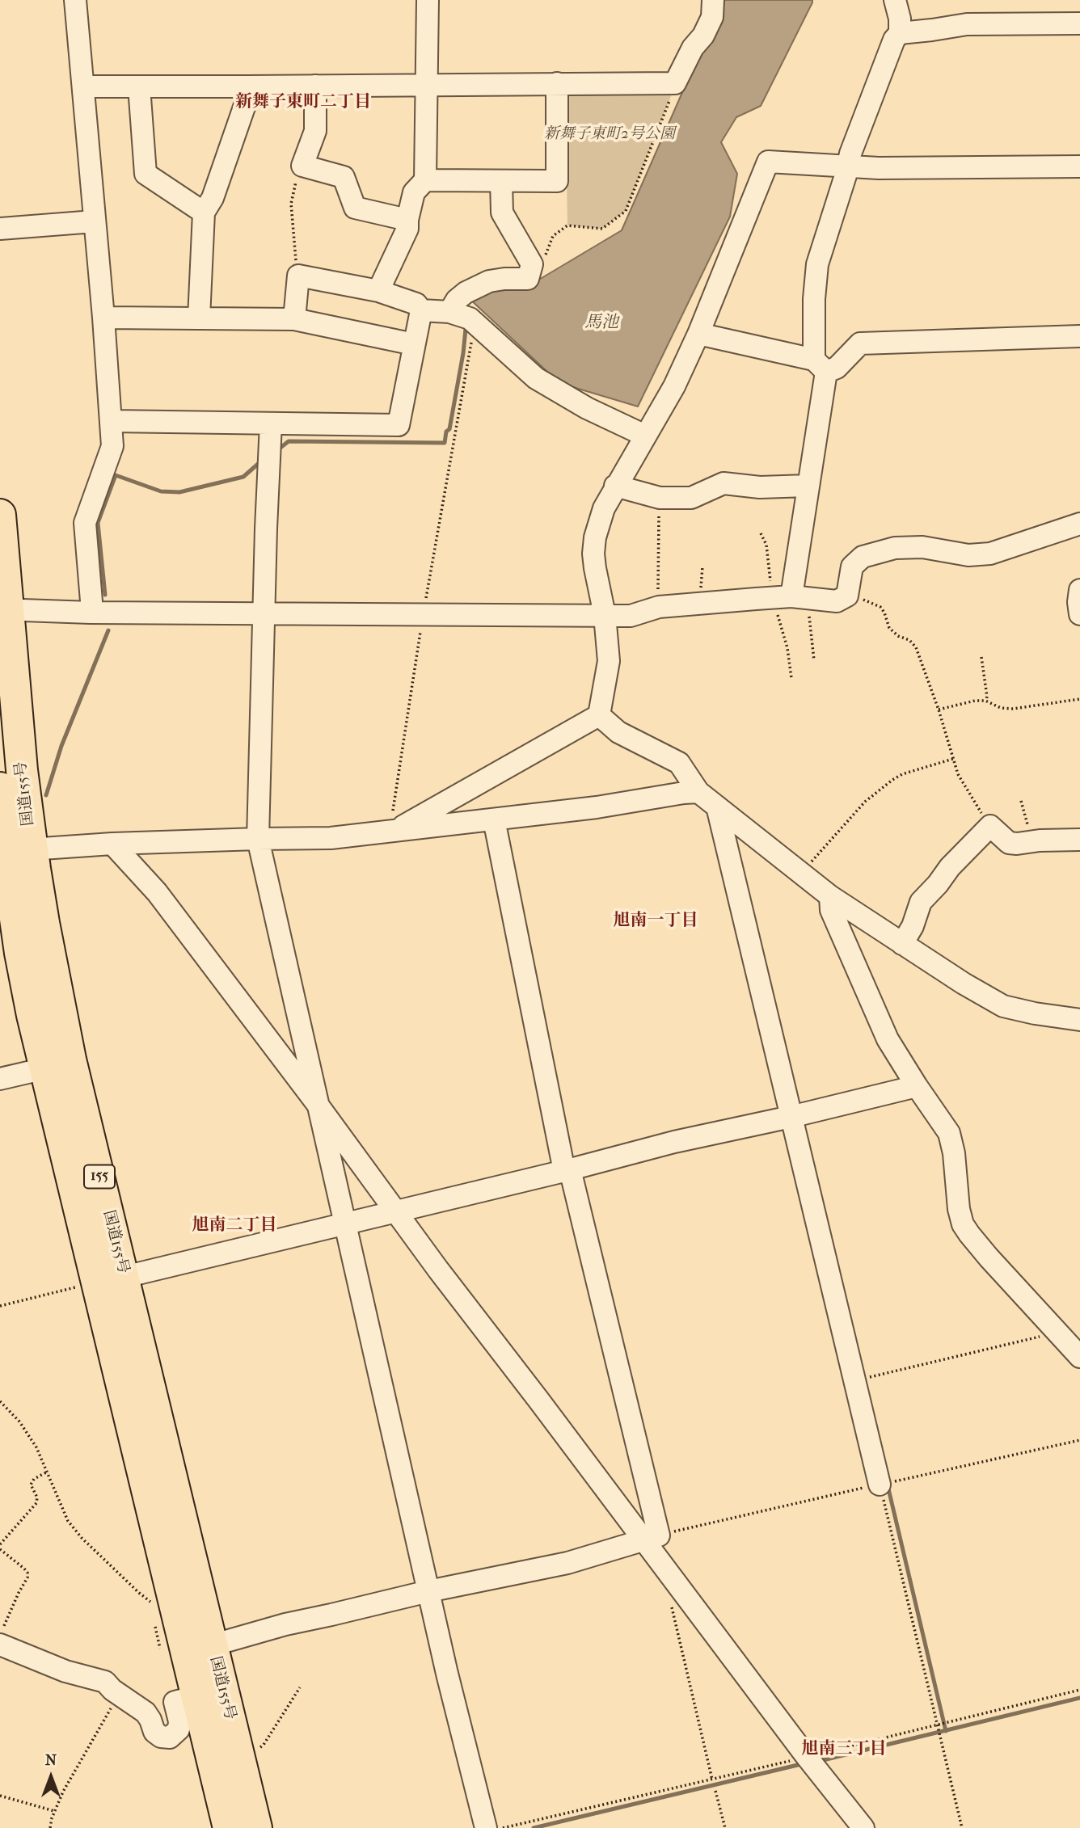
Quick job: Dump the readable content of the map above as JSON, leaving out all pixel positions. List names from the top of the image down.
{
  "streets": {
    "highway": ["国道155号", "155"]
  },
  "districts": [
    "新舞子東町二丁目",
    "旭南一丁目",
    "旭南二丁目",
    "旭南三丁目"
  ],
  "water": ["馬池"],
  "parks": ["新舞子東町2号公園"],
  "north": "top"
}
